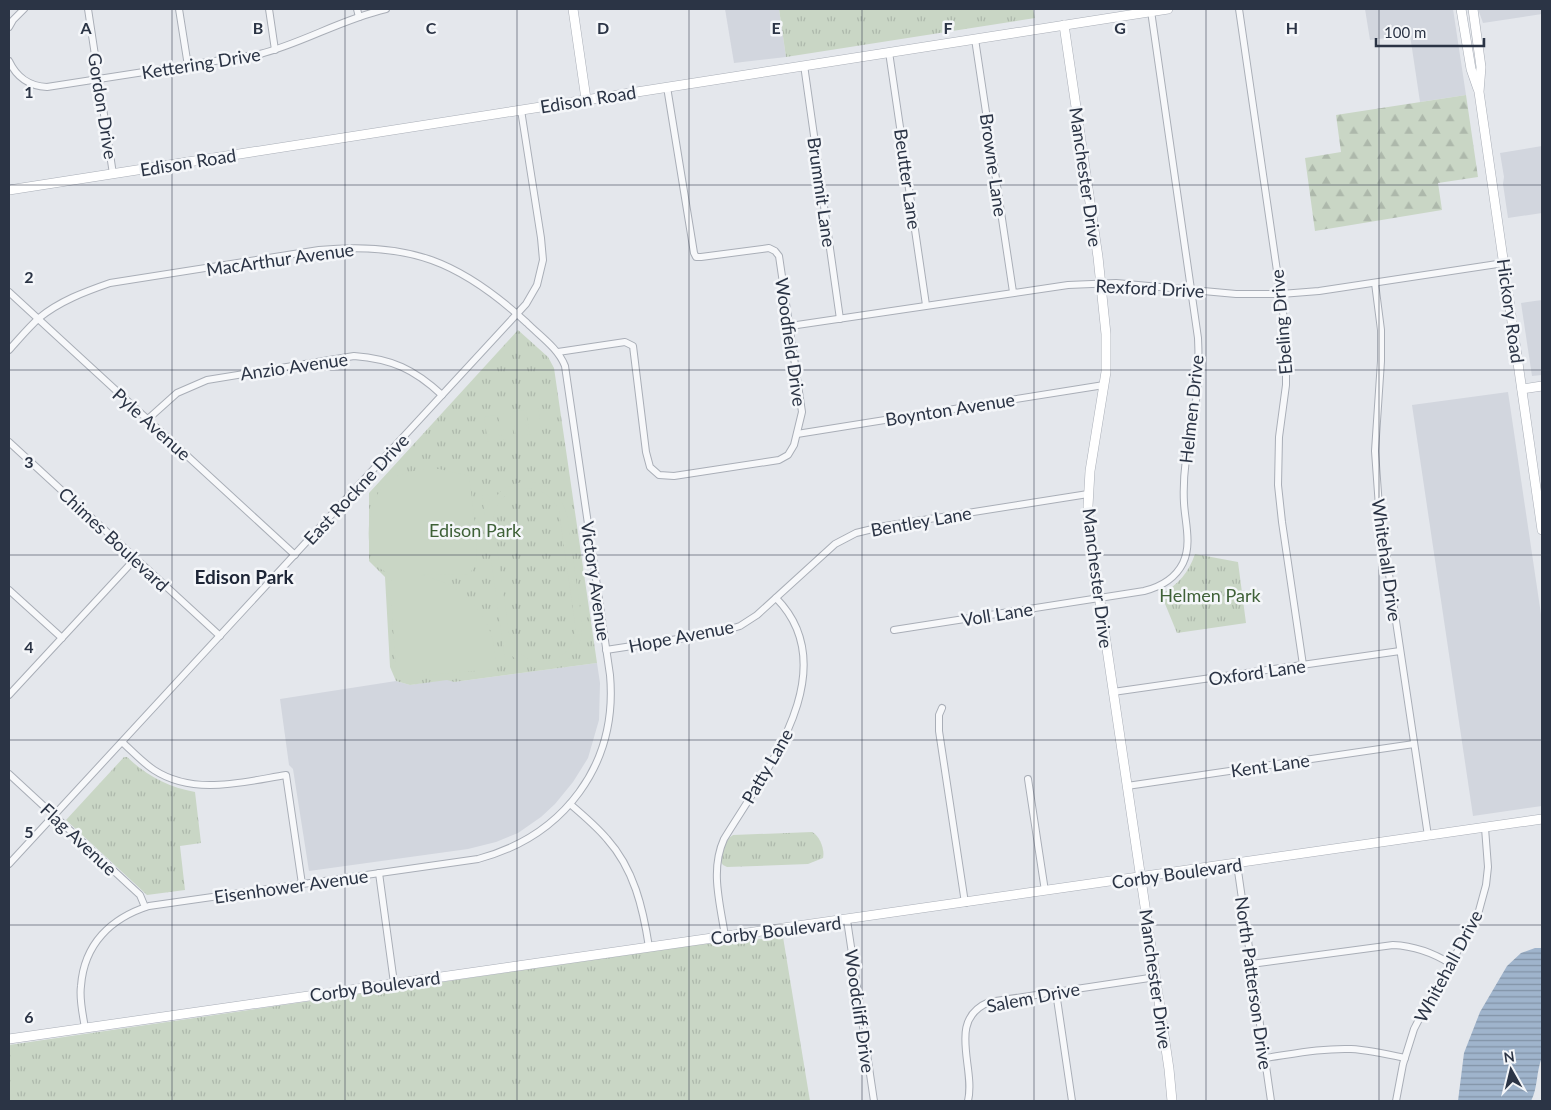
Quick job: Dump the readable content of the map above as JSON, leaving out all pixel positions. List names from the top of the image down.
{
  "streets": {
    "street": [
      "Kettering Drive",
      "Edison Road",
      "Gordon Drive",
      "Browne Lane",
      "Manchester Drive",
      "Beutter Lane",
      "Brummit Lane",
      "MacArthur Avenue",
      "Rexford Drive",
      "Hickory Road",
      "Ebeling Drive",
      "Woodfield Drive",
      "Anzio Avenue",
      "Boynton Avenue",
      "Helmen Drive",
      "Pyle Avenue",
      "East Rockne Drive",
      "Bentley Lane",
      "Chimes Boulevard",
      "Whitehall Drive",
      "Victory Avenue",
      "Voll Lane",
      "Hope Avenue",
      "Oxford Lane",
      "Kent Lane",
      "Patty Lane",
      "Flag Avenue",
      "Corby Boulevard",
      "Eisenhower Avenue",
      "North Patterson Drive",
      "Salem Drive",
      "Woodcliff Drive"
    ]
  },
  "crossings": [
    ["Kettering Drive", "Gordon Drive"],
    ["Edison Road", "Gordon Drive"],
    ["Edison Road", "Browne Lane"],
    ["Edison Road", "Manchester Drive"],
    ["Edison Road", "Beutter Lane"],
    ["Edison Road", "Brummit Lane"],
    ["Edison Road", "Woodfield Drive"],
    ["Edison Road", "Helmen Drive"],
    ["Edison Road", "East Rockne Drive"],
    ["Browne Lane", "Rexford Drive"],
    ["Manchester Drive", "Rexford Drive"],
    ["Manchester Drive", "Boynton Avenue"],
    ["Manchester Drive", "Helmen Drive"],
    ["Manchester Drive", "Bentley Lane"],
    ["Manchester Drive", "Voll Lane"],
    ["Manchester Drive", "Oxford Lane"],
    ["Manchester Drive", "Kent Lane"],
    ["Manchester Drive", "Corby Boulevard"],
    ["Manchester Drive", "Salem Drive"],
    ["Beutter Lane", "Rexford Drive"],
    ["Brummit Lane", "Rexford Drive"],
    ["MacArthur Avenue", "Woodfield Drive"],
    ["MacArthur Avenue", "Pyle Avenue"],
    ["MacArthur Avenue", "East Rockne Drive"],
    ["MacArthur Avenue", "Victory Avenue"],
    ["Rexford Drive", "Hickory Road"],
    ["Rexford Drive", "Ebeling Drive"],
    ["Rexford Drive", "Helmen Drive"],
    ["Rexford Drive", "Whitehall Drive"],
    ["Ebeling Drive", "Oxford Lane"],
    ["Woodfield Drive", "Boynton Avenue"],
    ["Woodfield Drive", "Victory Avenue"],
    ["Anzio Avenue", "Pyle Avenue"],
    ["Anzio Avenue", "East Rockne Drive"],
    ["Helmen Drive", "Voll Lane"],
    ["Pyle Avenue", "East Rockne Drive"],
    ["East Rockne Drive", "Chimes Boulevard"],
    ["East Rockne Drive", "Flag Avenue"],
    ["Bentley Lane", "Hope Avenue"],
    ["Bentley Lane", "Patty Lane"],
    ["Whitehall Drive", "Oxford Lane"],
    ["Whitehall Drive", "Kent Lane"],
    ["Whitehall Drive", "Corby Boulevard"],
    ["Victory Avenue", "Hope Avenue"],
    ["Victory Avenue", "Eisenhower Avenue"],
    ["Hope Avenue", "Patty Lane"],
    ["Patty Lane", "Corby Boulevard"],
    ["Flag Avenue", "Eisenhower Avenue"],
    ["Corby Boulevard", "Eisenhower Avenue"],
    ["Corby Boulevard", "North Patterson Drive"],
    ["Corby Boulevard", "Woodcliff Drive"]
  ],
  "districts": ["Edison Park"],
  "parks": ["Edison Park", "Helmen Park"],
  "scale_bar": "100 m",
  "north": "top",
  "grid": {
    "columns": [
      "A",
      "B",
      "C",
      "D",
      "E",
      "F",
      "G",
      "H"
    ],
    "rows": [
      "1",
      "2",
      "3",
      "4",
      "5",
      "6"
    ]
  }
}
